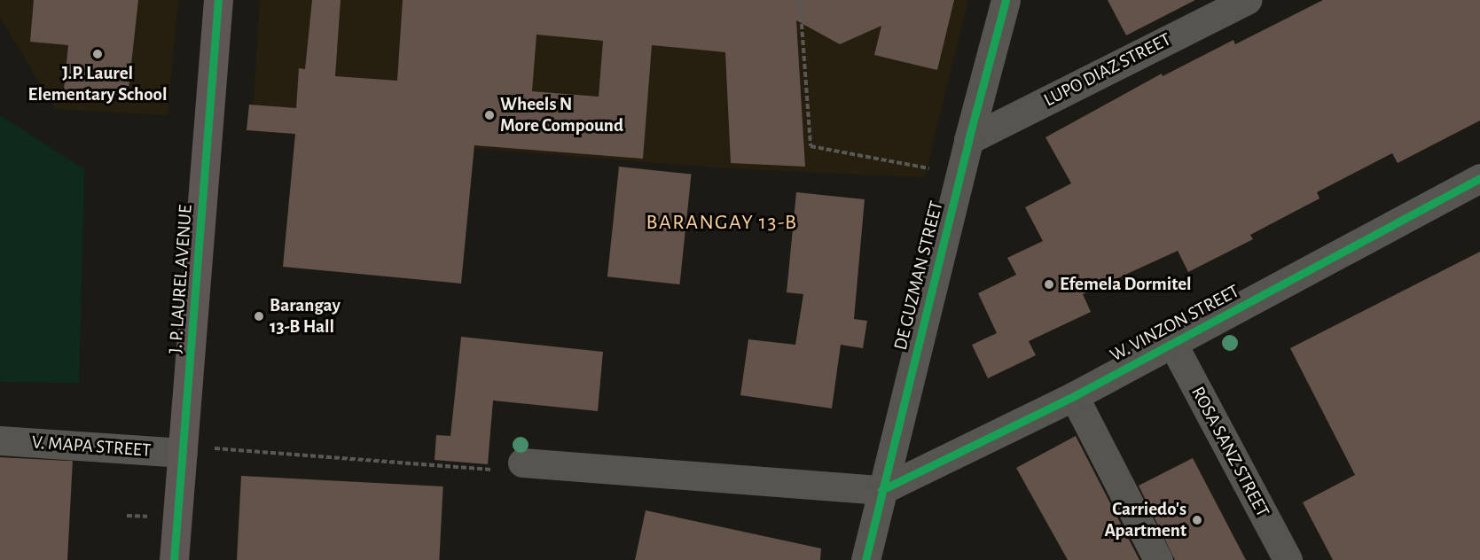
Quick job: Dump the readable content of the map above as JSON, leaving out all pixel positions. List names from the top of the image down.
{
  "streets": {
    "main road": ["J. P. LAUREL AVENUE"],
    "street": [
      "LUPO DIAZ STREET",
      "DE GUZMAN STREET",
      "W. VINZON STREET",
      "V. MAPA STREET",
      "ROSA SANZ STREET"
    ]
  },
  "crossings": [
    ["LUPO DIAZ STREET", "DE GUZMAN STREET"],
    ["DE GUZMAN STREET", "W. VINZON STREET"],
    ["J. P. LAUREL AVENUE", "V. MAPA STREET"],
    ["W. VINZON STREET", "ROSA SANZ STREET"]
  ],
  "districts": ["BARANGAY 13-B"],
  "places": [
    "J.P. Laurel Elementary School",
    "Wheels N More Compound",
    "Efemela Dormitel",
    "Barangay 13-B Hall",
    "Carriedo's Apartment"
  ]
}
